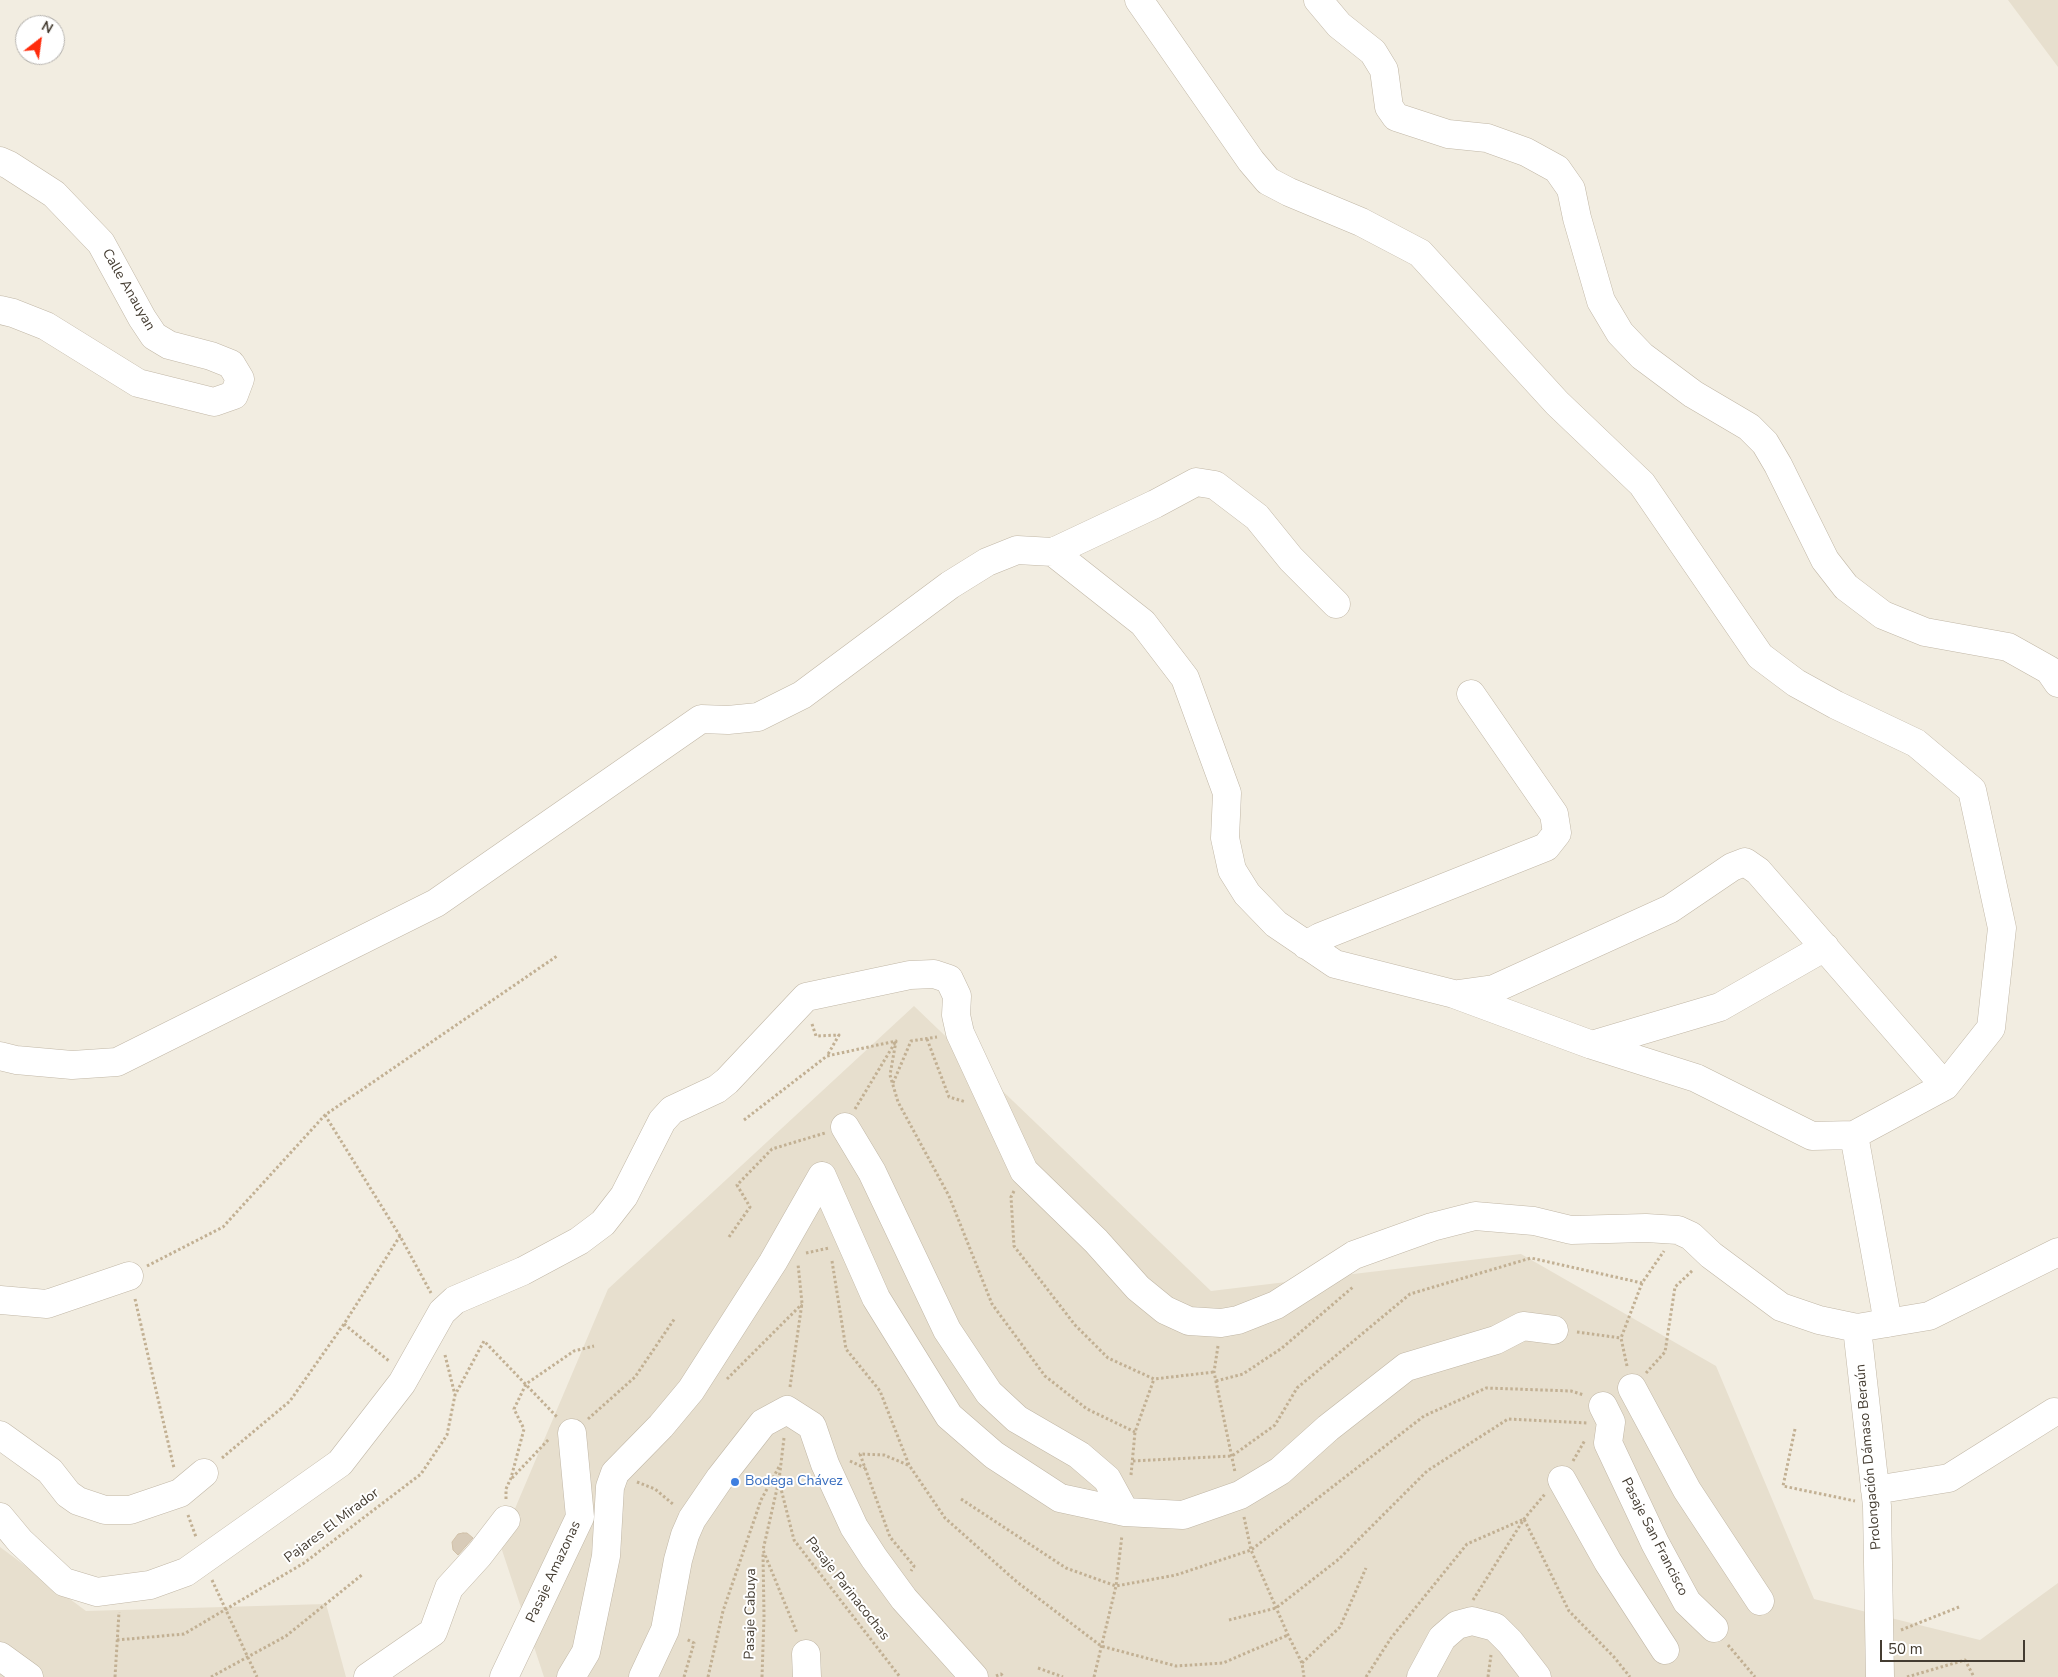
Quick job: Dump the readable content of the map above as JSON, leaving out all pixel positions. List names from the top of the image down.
{
  "streets": {
    "street": [
      "Calle Anauyan",
      "Prolongación Dámaso Beraún",
      "Pasaje San Francisco",
      "Pasaje Amazonas"
    ],
    "path": ["Pajares El Mirador", "Pasaje Parinacochas", "Pasaje Cabuya"]
  },
  "crossings": [
    ["Pasaje Parinacochas", "Pasaje Cabuya"]
  ],
  "places": ["Bodega Chávez"],
  "scale_bar": "50 m",
  "north": "top right"
}
